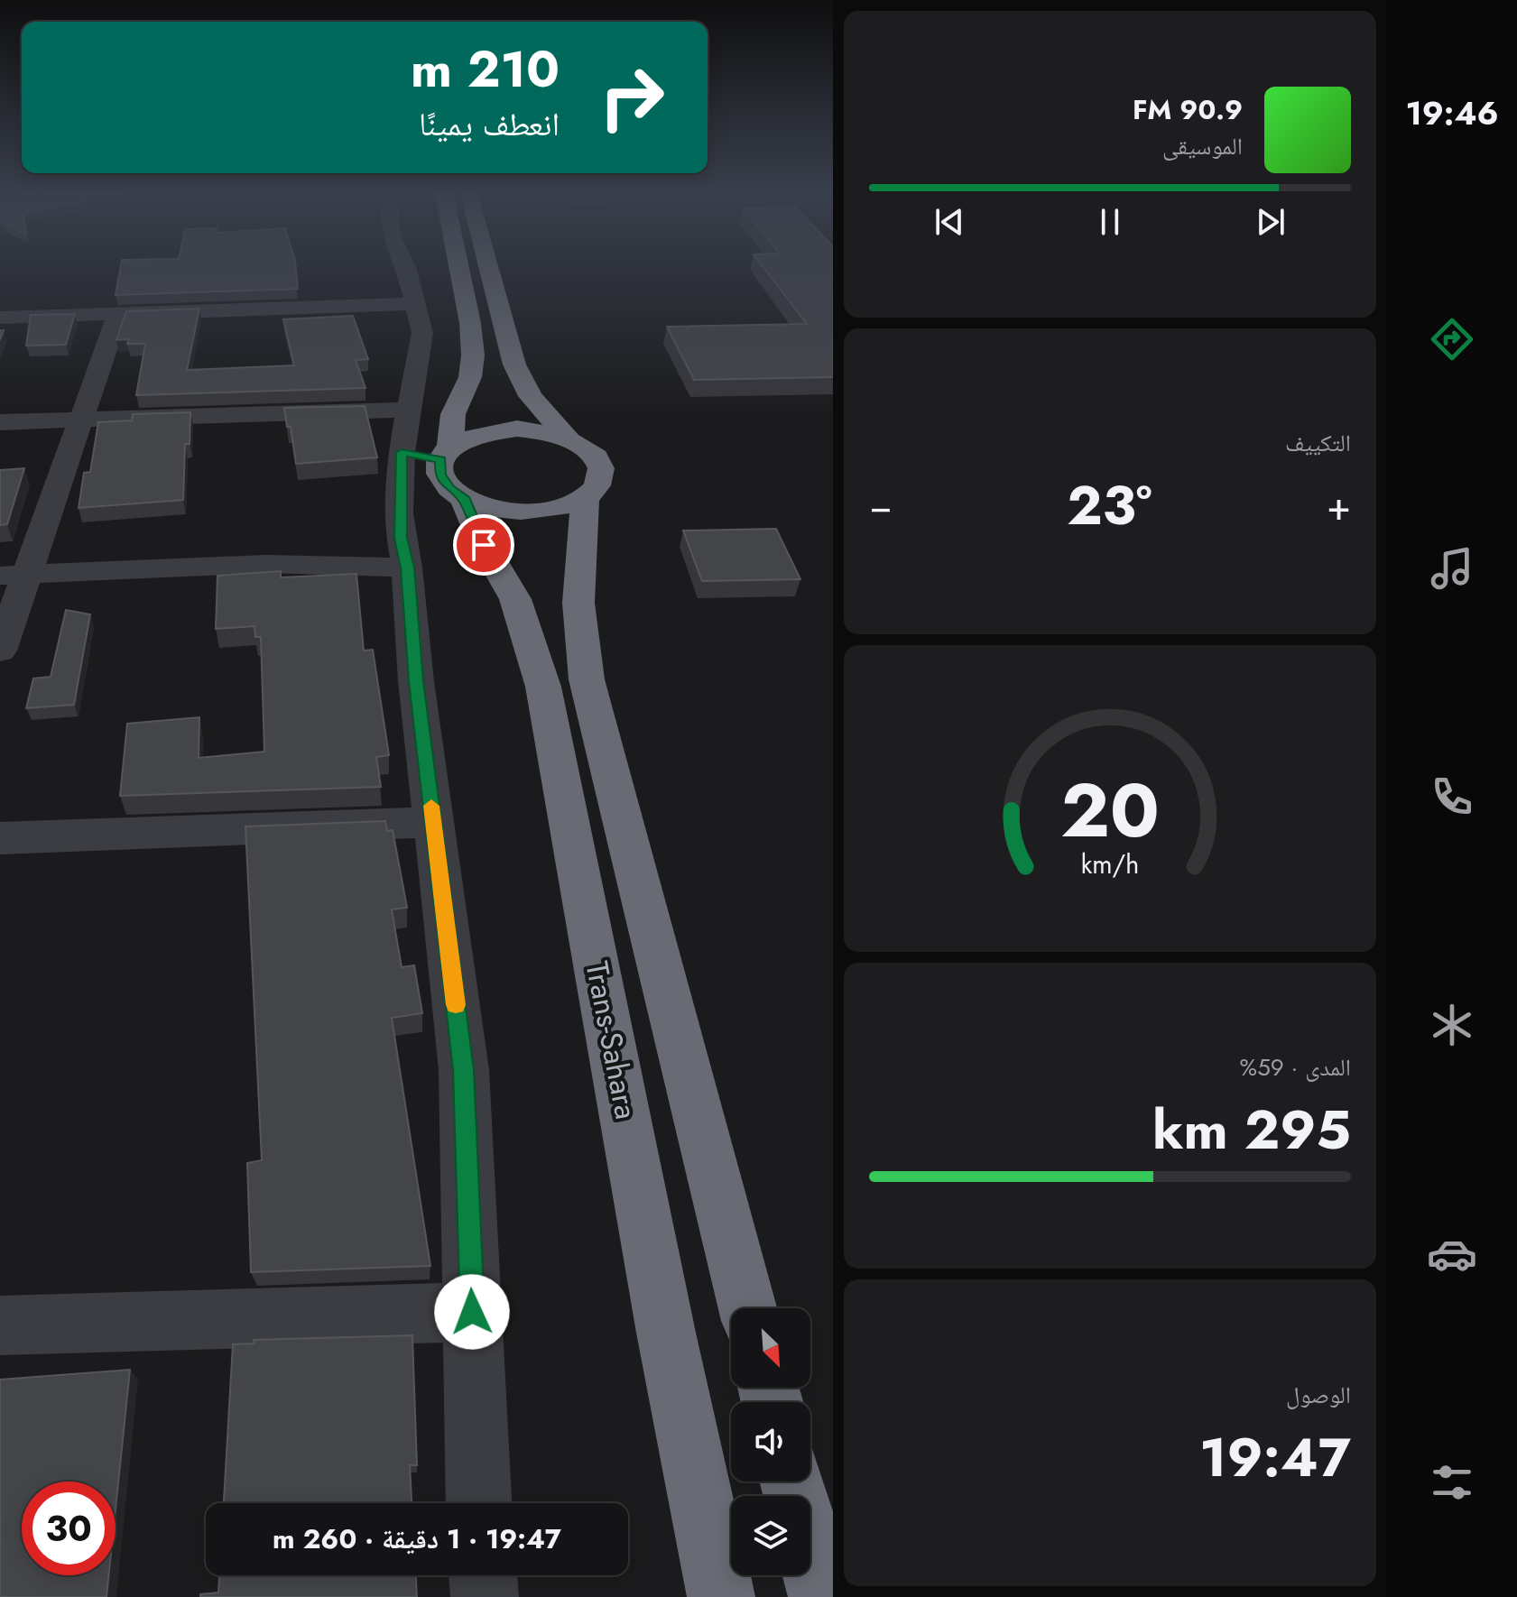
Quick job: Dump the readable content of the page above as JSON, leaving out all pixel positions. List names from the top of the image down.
{
  "streets": {
    "highway": ["Trans-Sahara"]
  },
  "north": "bottom right",
  "page": {
    "tabs": "19:46",
    "turn": ["210 m", "انعطف يمينًا"],
    "song": ["90.9 FM", "الموسيقى"],
    "tile": [
      "التكييف",
      ["المدى · 59%", "295 km"],
      ["الوصول", "19:47"]
    ],
    "heat": ["−", "23°", "+"],
    "limit": "30",
    "trip": "19:47 · 1 دقيقة · 260 m",
    "gauge": ["20", "km/h"]
  }
}
